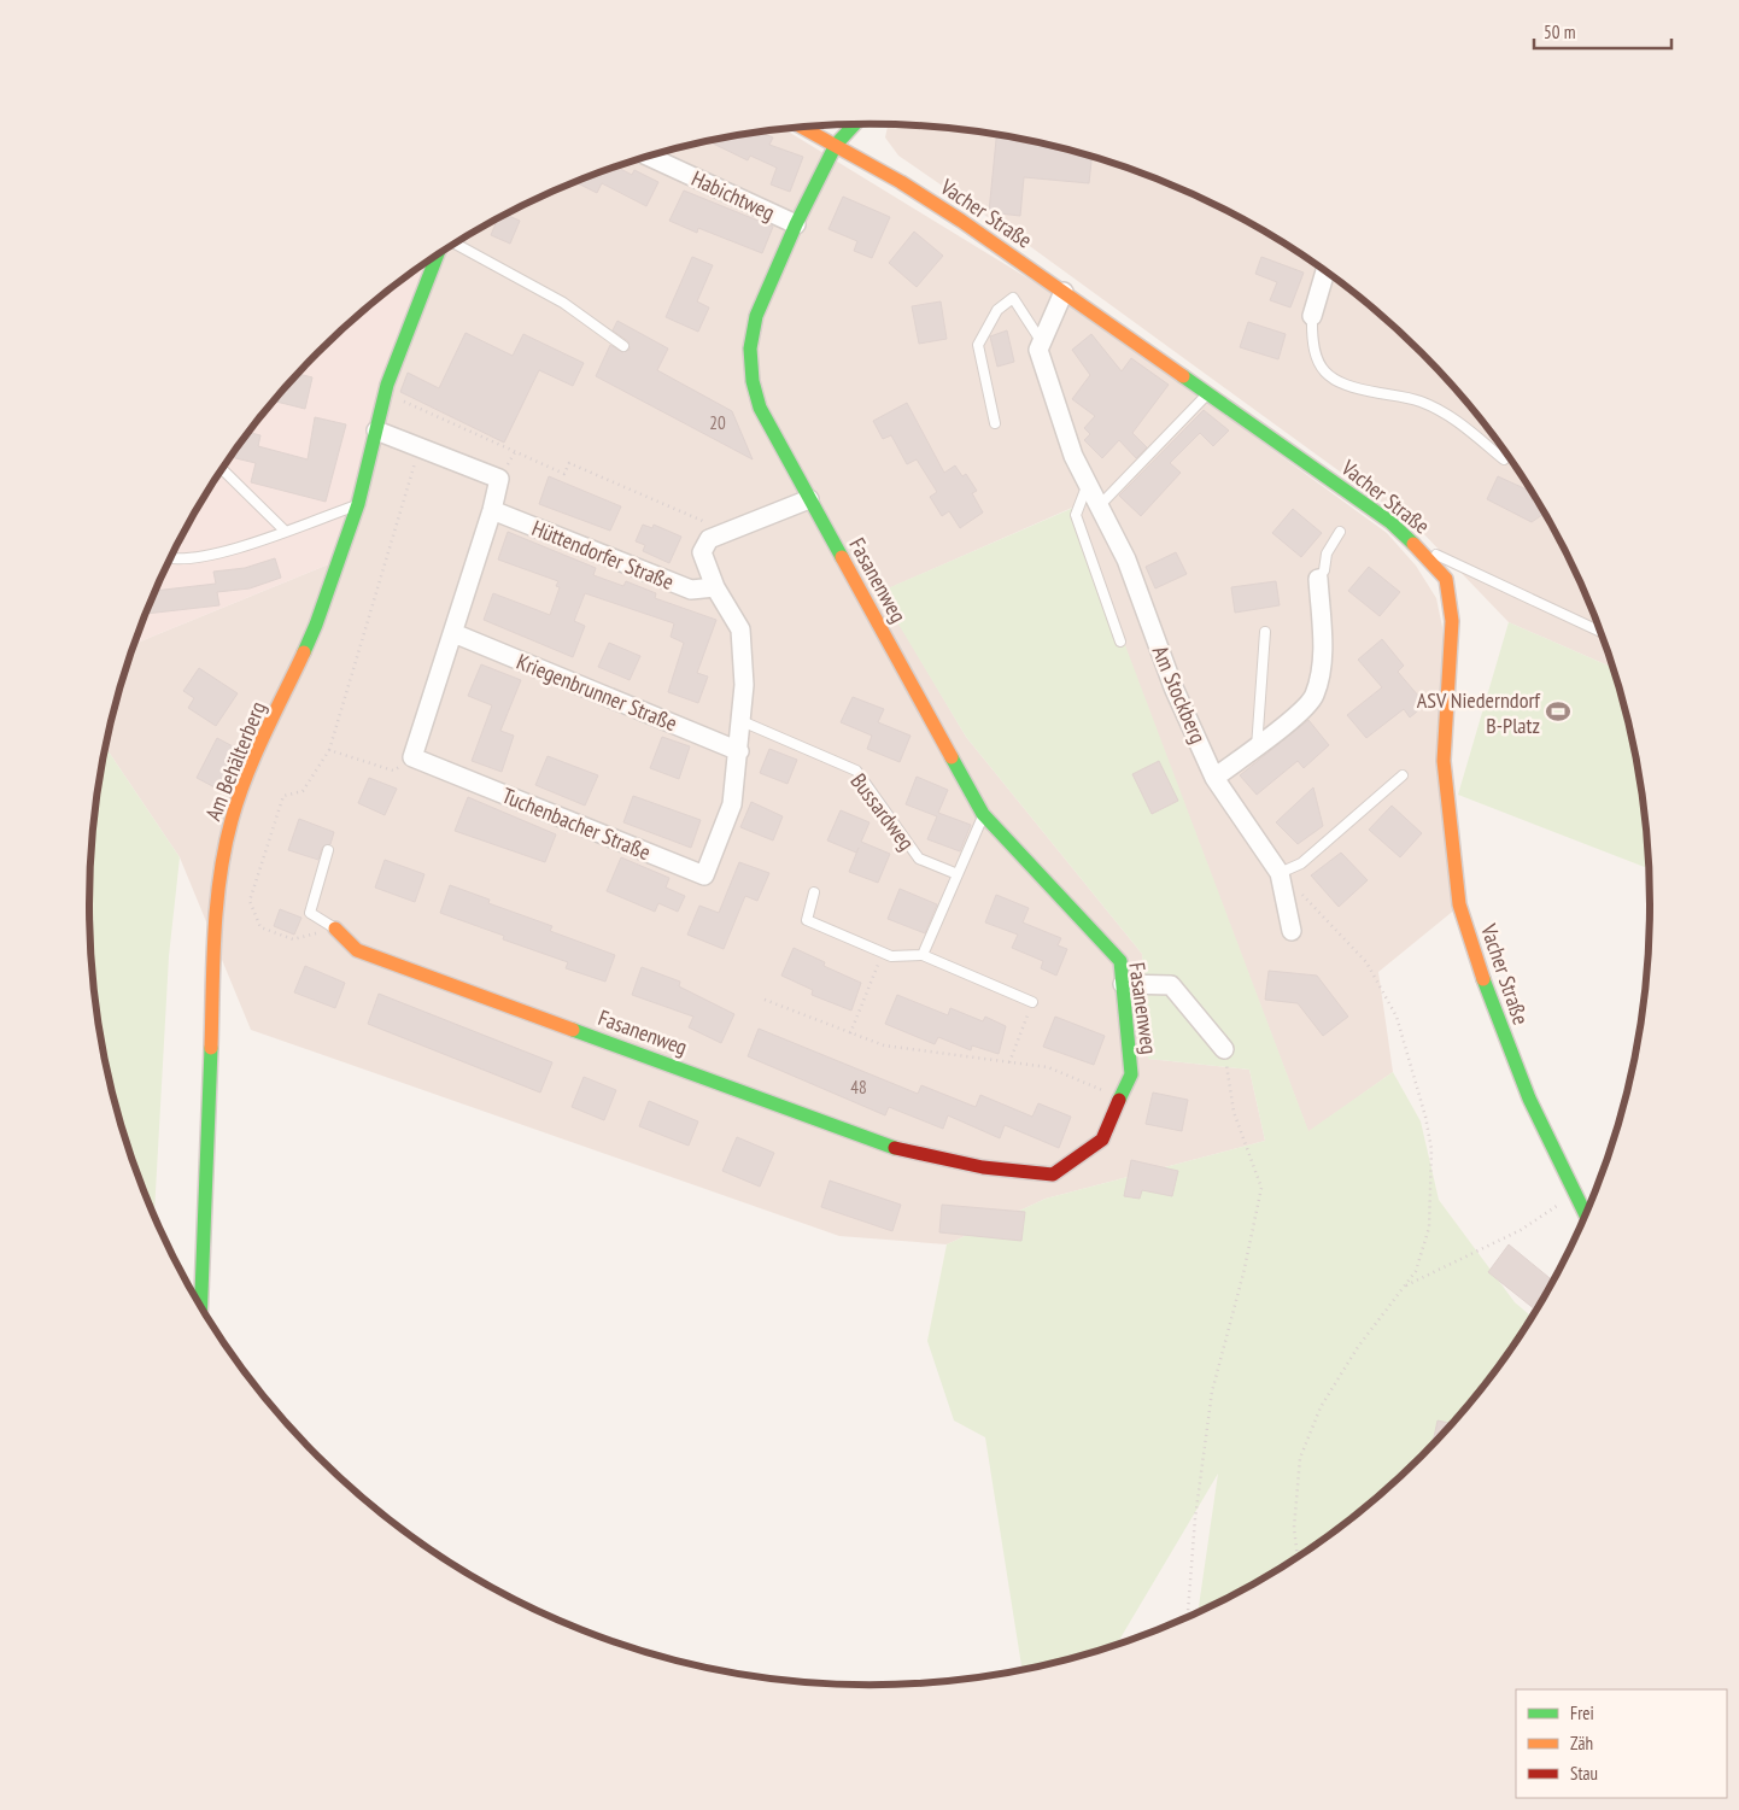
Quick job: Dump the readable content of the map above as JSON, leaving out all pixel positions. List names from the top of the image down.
{
  "streets": {
    "street": [
      "Habichtweg",
      "Vacher Straße",
      "Hüttendorfer Straße",
      "Fasanenweg",
      "Kriegenbrunner Straße",
      "Am Stockberg",
      "Am Behälterberg",
      "Tuchenbacher Straße"
    ],
    "lane": ["Bussardweg"]
  },
  "crossings": [
    ["Habichtweg", "Fasanenweg"],
    ["Vacher Straße", "Fasanenweg"],
    ["Vacher Straße", "Am Stockberg"],
    ["Hüttendorfer Straße", "Tuchenbacher Straße"],
    ["Kriegenbrunner Straße", "Tuchenbacher Straße"],
    ["Bussardweg", "Tuchenbacher Straße"]
  ],
  "places": {
    "sports": ["ASV Niederndorf B-Platz"]
  },
  "house_numbers": ["20", "48"],
  "legend": ["Frei", "Zäh", "Stau"],
  "scale_bar": "50 m"
}
